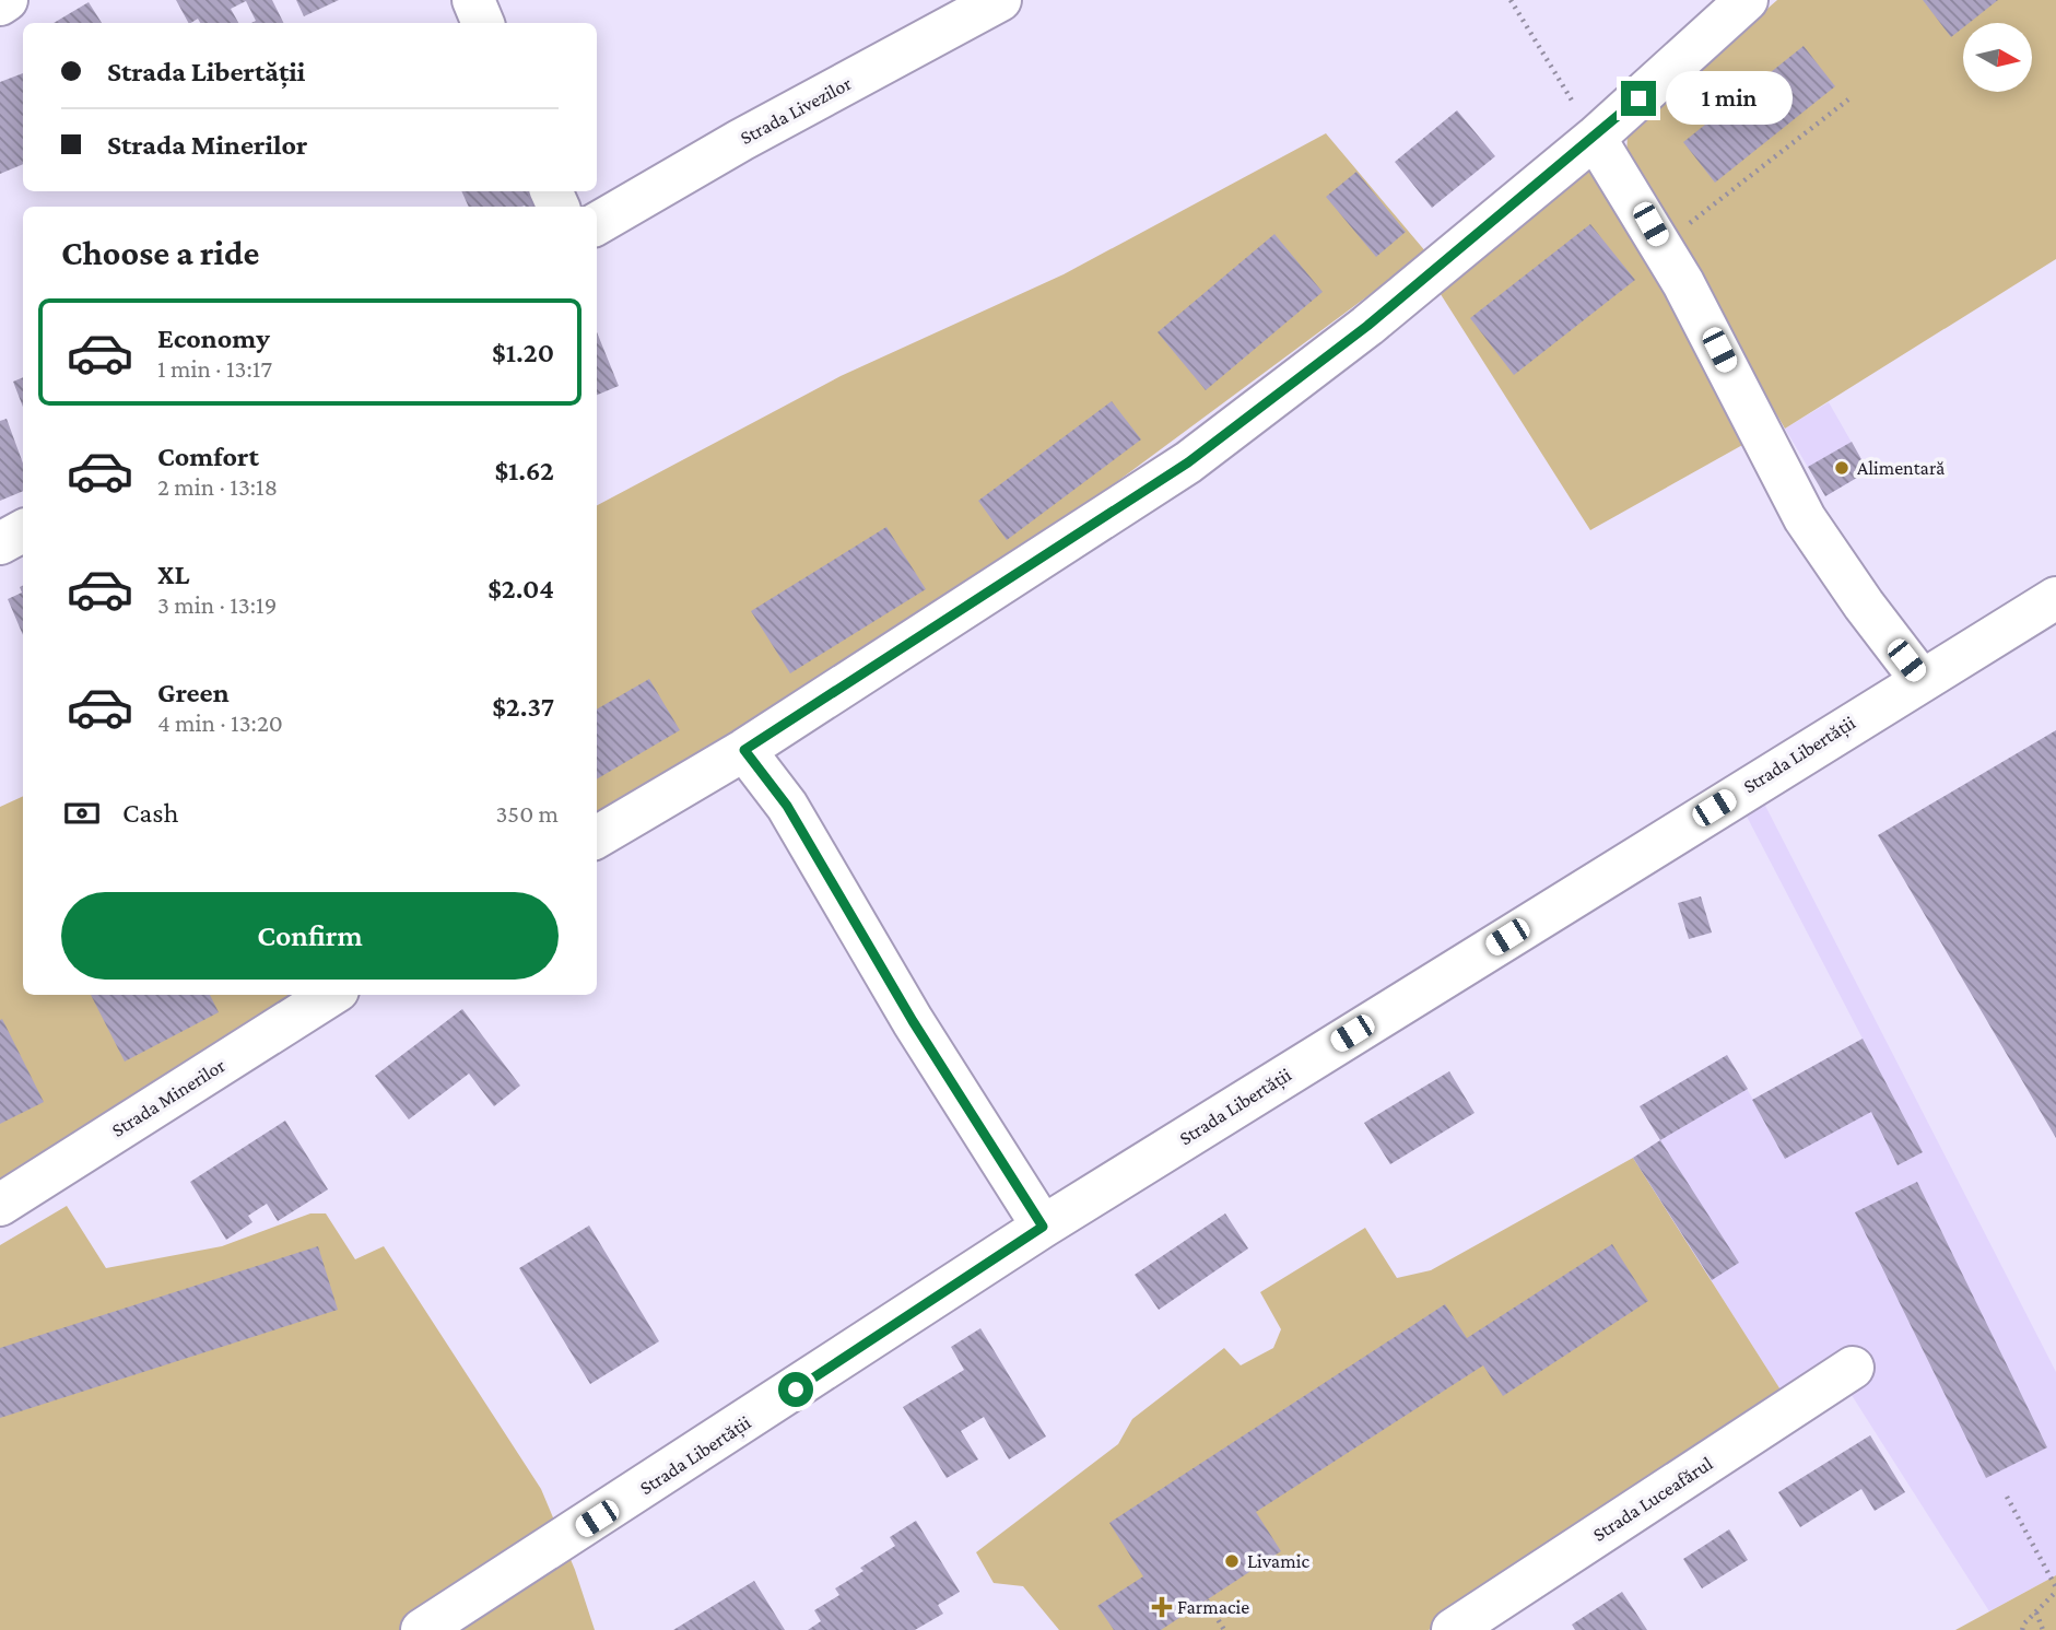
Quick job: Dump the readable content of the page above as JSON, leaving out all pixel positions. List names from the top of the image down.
{
  "streets": {
    "street": [
      "Strada Livezilor",
      "Strada Libertății",
      "Strada Minerilor",
      "Strada Luceafărul"
    ]
  },
  "places": {
    "other": ["Alimentară", "Livamic"],
    "health": ["Farmacie"]
  },
  "north": "right",
  "page": {
    "banner": ["Strada Libertății", "Strada Minerilor"],
    "bubble": "1 min",
    "heading": "Choose a ride",
    "list": [
      {
        "name": "Economy",
        "note": "1 min · 13:17",
        "value": "$1.20"
      },
      {
        "name": "Comfort",
        "note": "2 min · 13:18",
        "value": "$1.62"
      },
      {
        "name": "XL",
        "note": "3 min · 13:19",
        "value": "$2.04"
      },
      {
        "name": "Green",
        "note": "4 min · 13:20",
        "value": "$2.37"
      }
    ],
    "pay": ["Cash", "350 m"],
    "buttons": "Confirm"
  }
}
